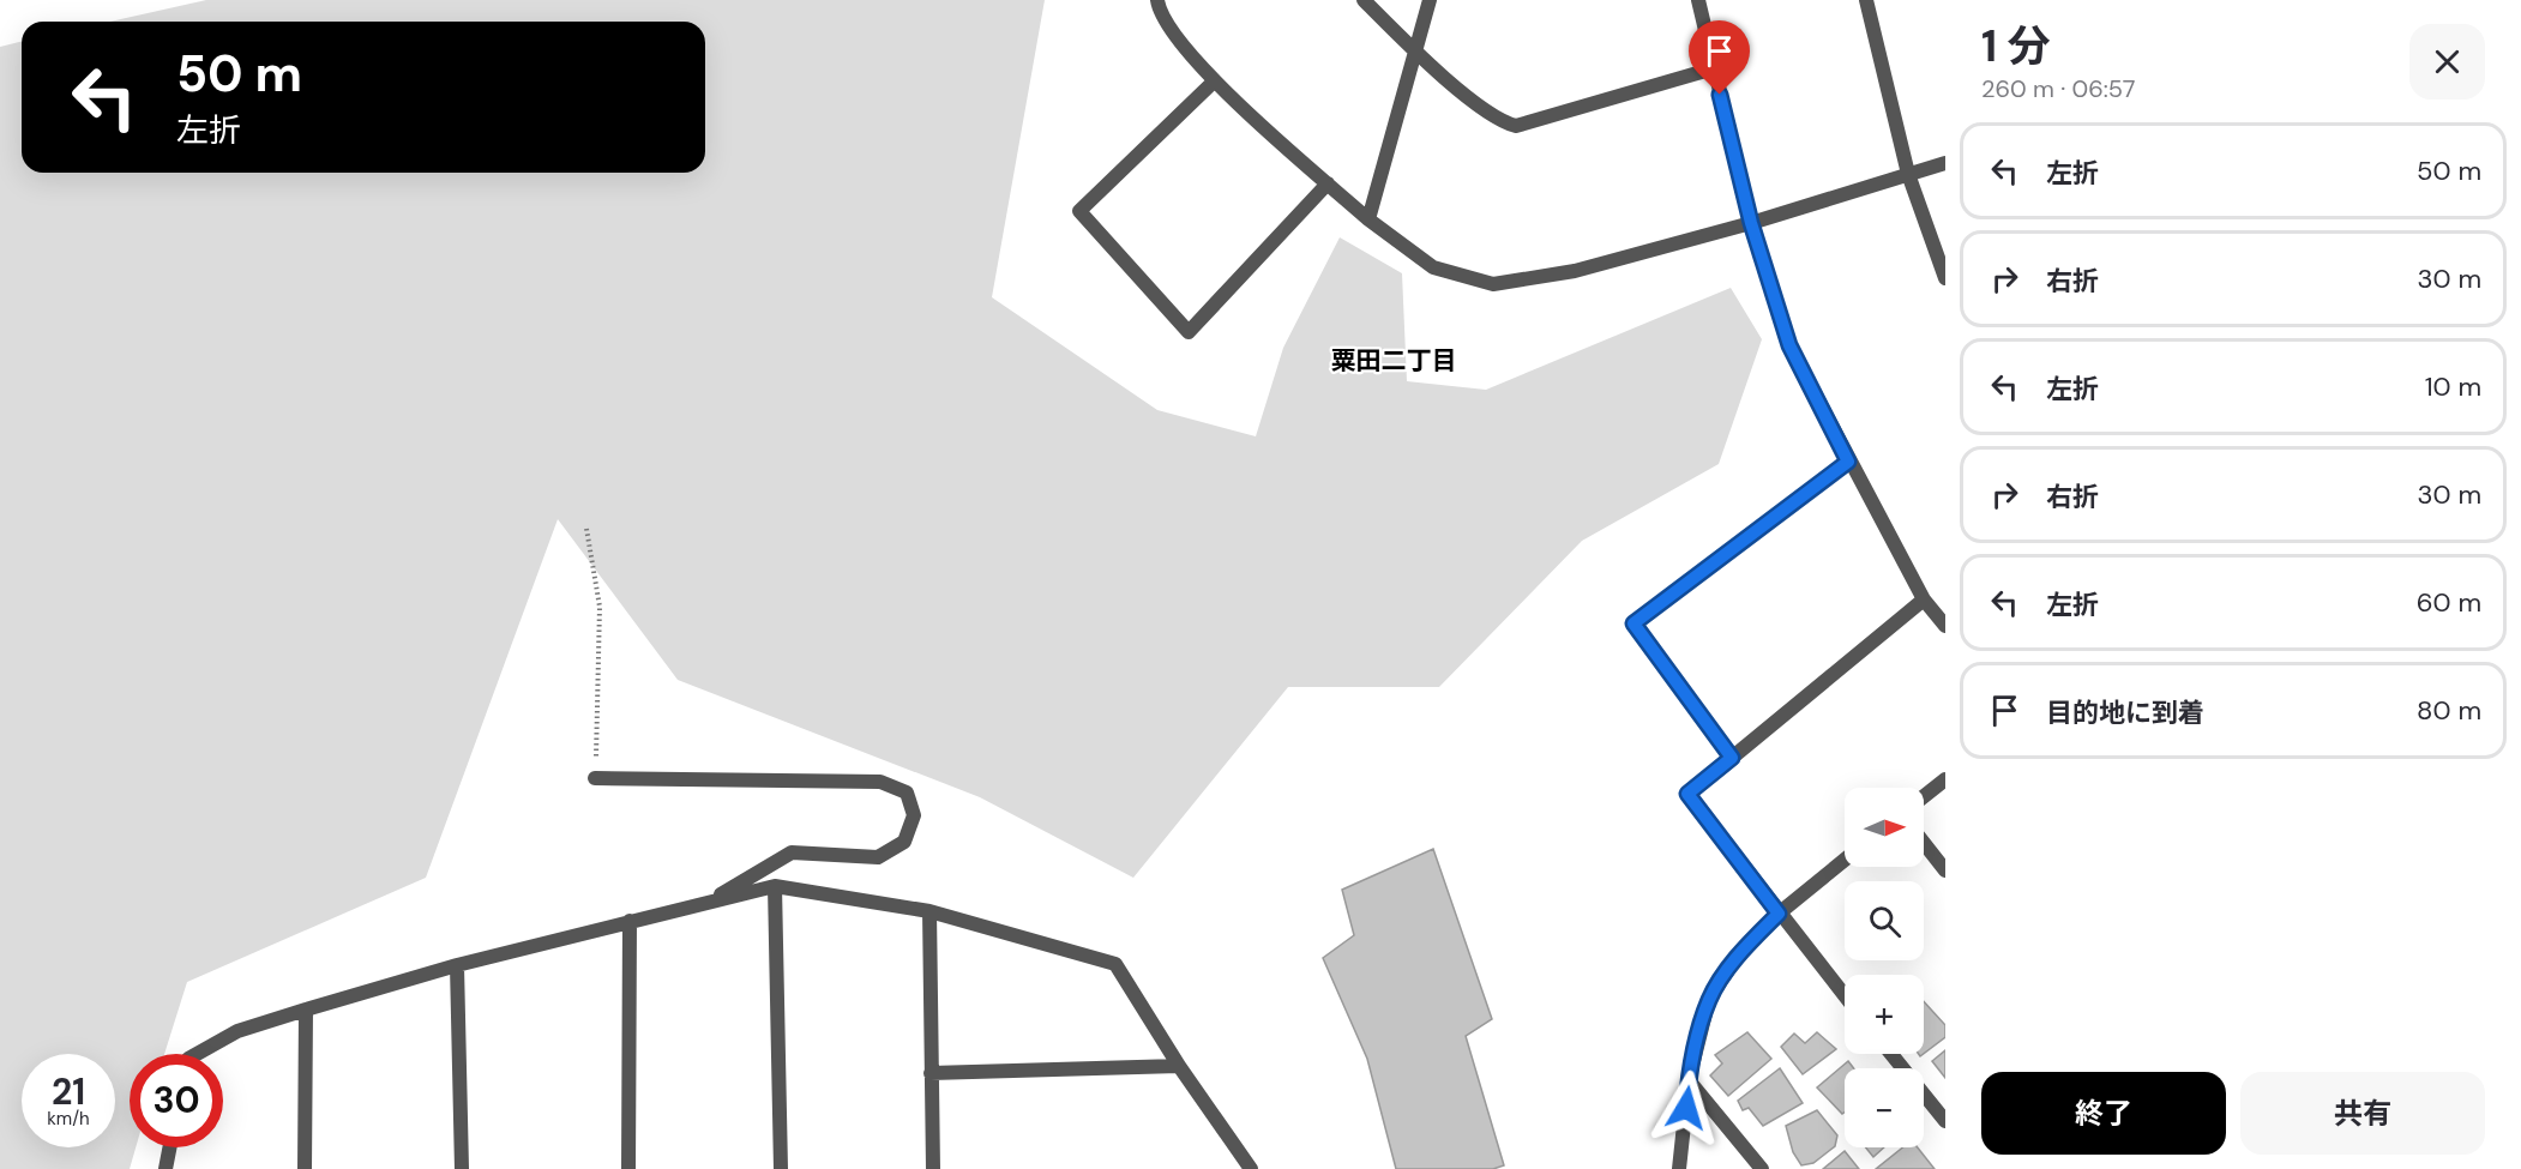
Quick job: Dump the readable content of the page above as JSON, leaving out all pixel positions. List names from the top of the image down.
{
  "districts": ["粟田二丁目"],
  "north": "right",
  "page": {
    "heading": ["1 分", "260 m · 06:57"],
    "turn": ["50 m", "左折"],
    "list": [
      {
        "name": "左折",
        "value": "50 m"
      },
      {
        "name": "右折",
        "value": "30 m"
      },
      {
        "name": "左折",
        "value": "10 m"
      },
      {
        "name": "右折",
        "value": "30 m"
      },
      {
        "name": "左折",
        "value": "60 m"
      },
      {
        "name": "目的地に到着",
        "value": "80 m"
      }
    ],
    "map_buttons": ["+", "−"],
    "speed": "21 km/h",
    "limit": "30",
    "buttons": ["終了", "共有"]
  }
}
